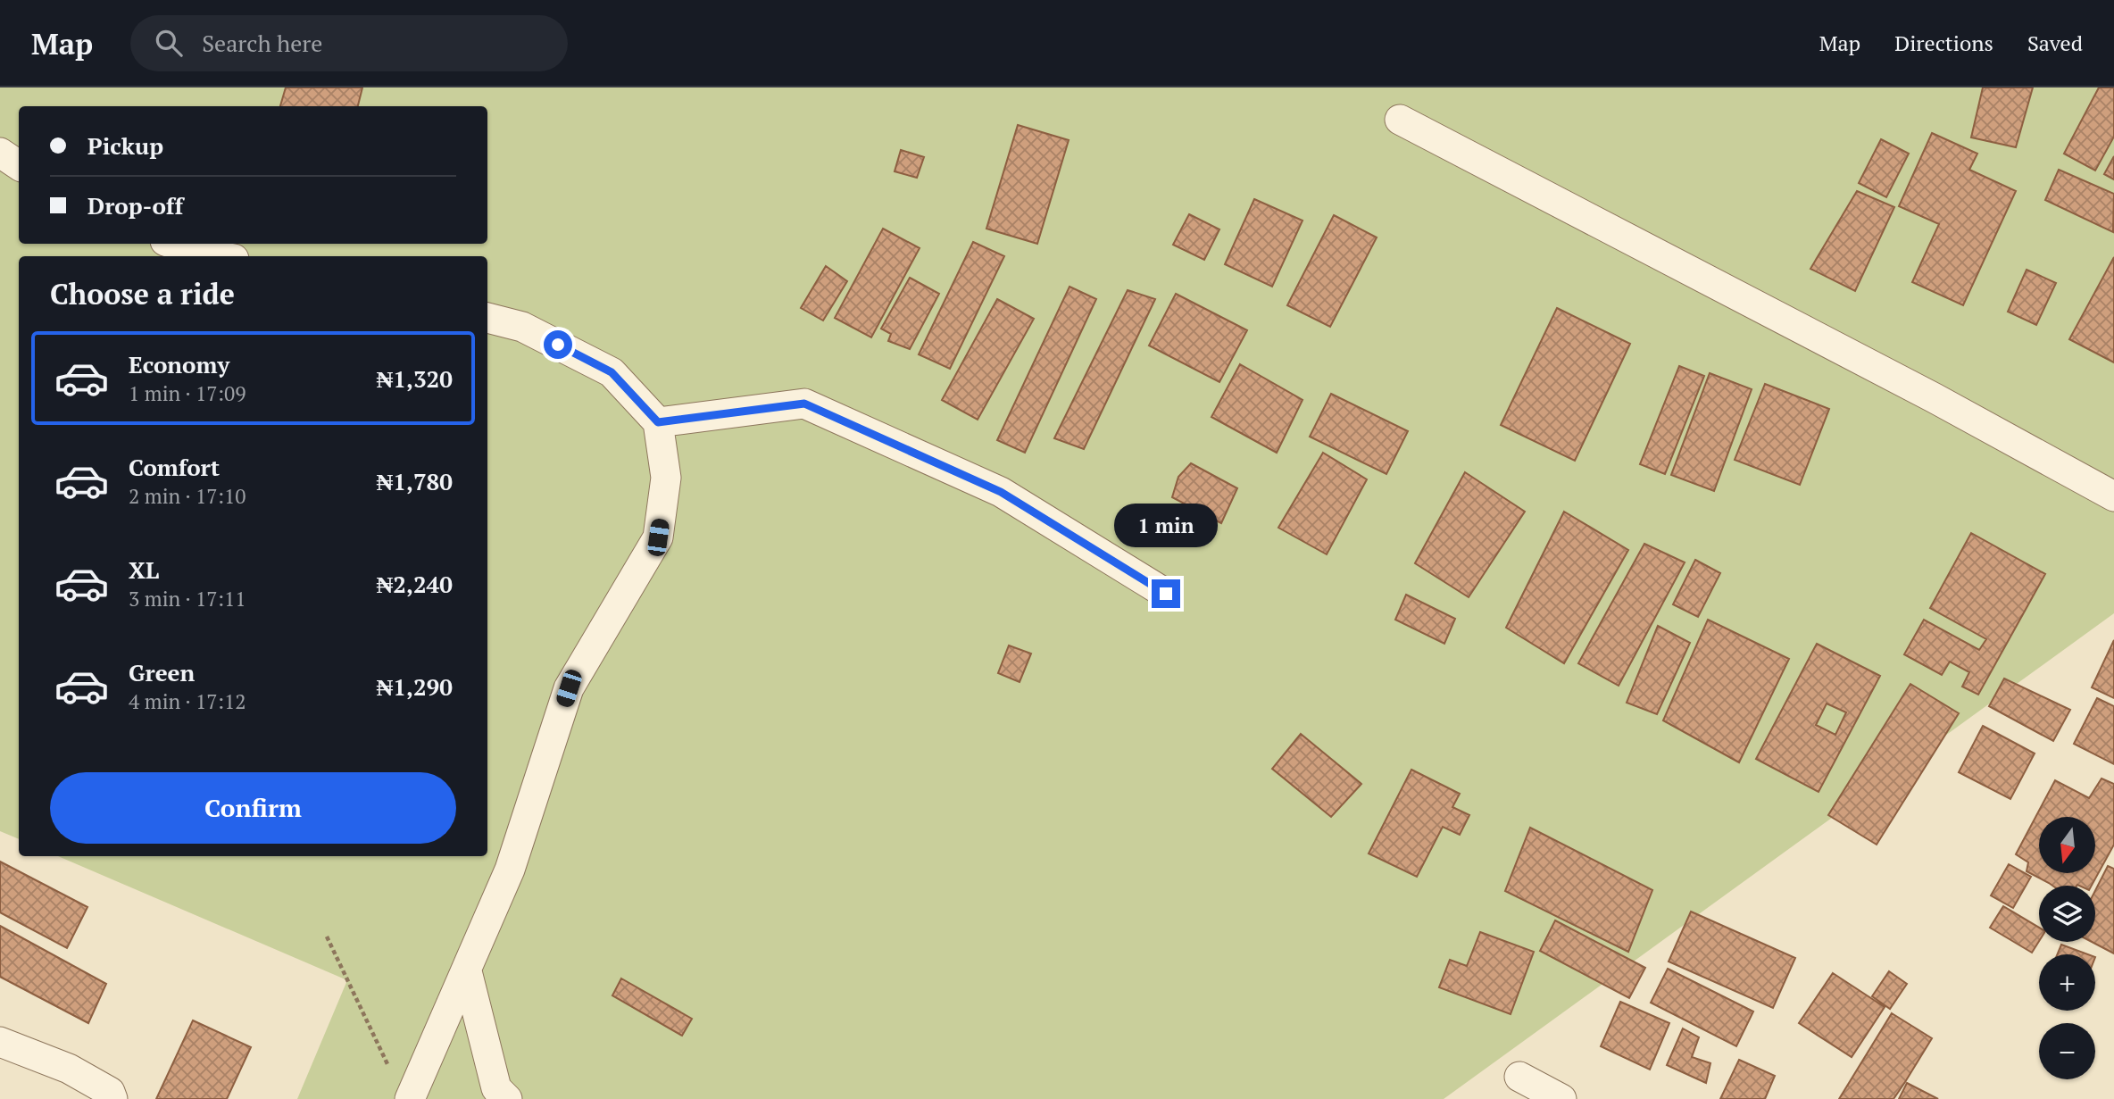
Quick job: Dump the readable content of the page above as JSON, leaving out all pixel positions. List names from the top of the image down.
{
  "north": "bottom",
  "page": {
    "header": "Map",
    "search": "Search here",
    "nav": ["Map", "Directions", "Saved"],
    "banner": ["Pickup", "Drop-off"],
    "heading": "Choose a ride",
    "list": [
      {
        "name": "Economy",
        "note": "1 min · 17:09",
        "value": "₦1,320"
      },
      {
        "name": "Comfort",
        "note": "2 min · 17:10",
        "value": "₦1,780"
      },
      {
        "name": "XL",
        "note": "3 min · 17:11",
        "value": "₦2,240"
      },
      {
        "name": "Green",
        "note": "4 min · 17:12",
        "value": "₦1,290"
      }
    ],
    "bubble": "1 min",
    "buttons": "Confirm",
    "map_buttons": ["+", "−"]
  }
}
